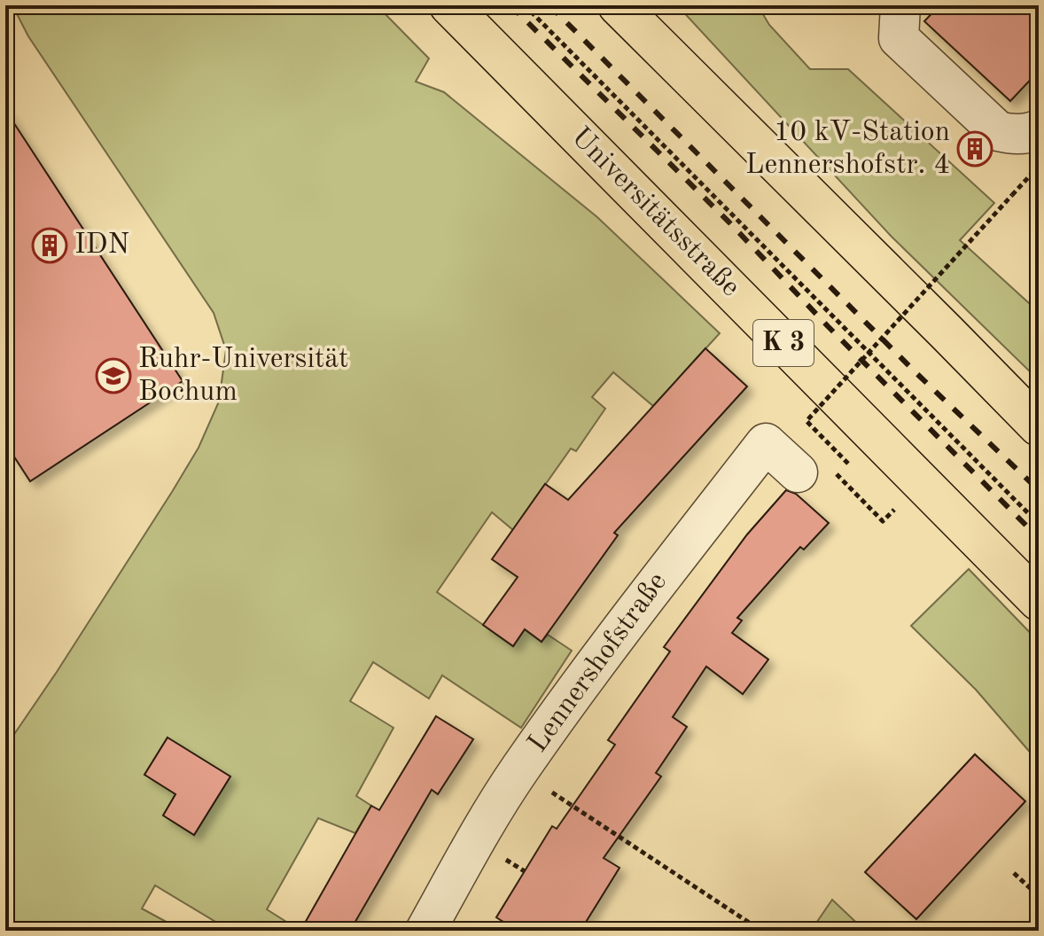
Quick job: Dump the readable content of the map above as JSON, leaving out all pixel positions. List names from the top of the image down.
{
  "streets": {
    "highway": ["Universitätsstraße", "K 3"],
    "street": ["Lennershofstraße"]
  },
  "places": {
    "building": ["10 kV-Station Lennershofstr. 4", "IDN"],
    "school or university": ["Ruhr-Universität Bochum"]
  }
}
